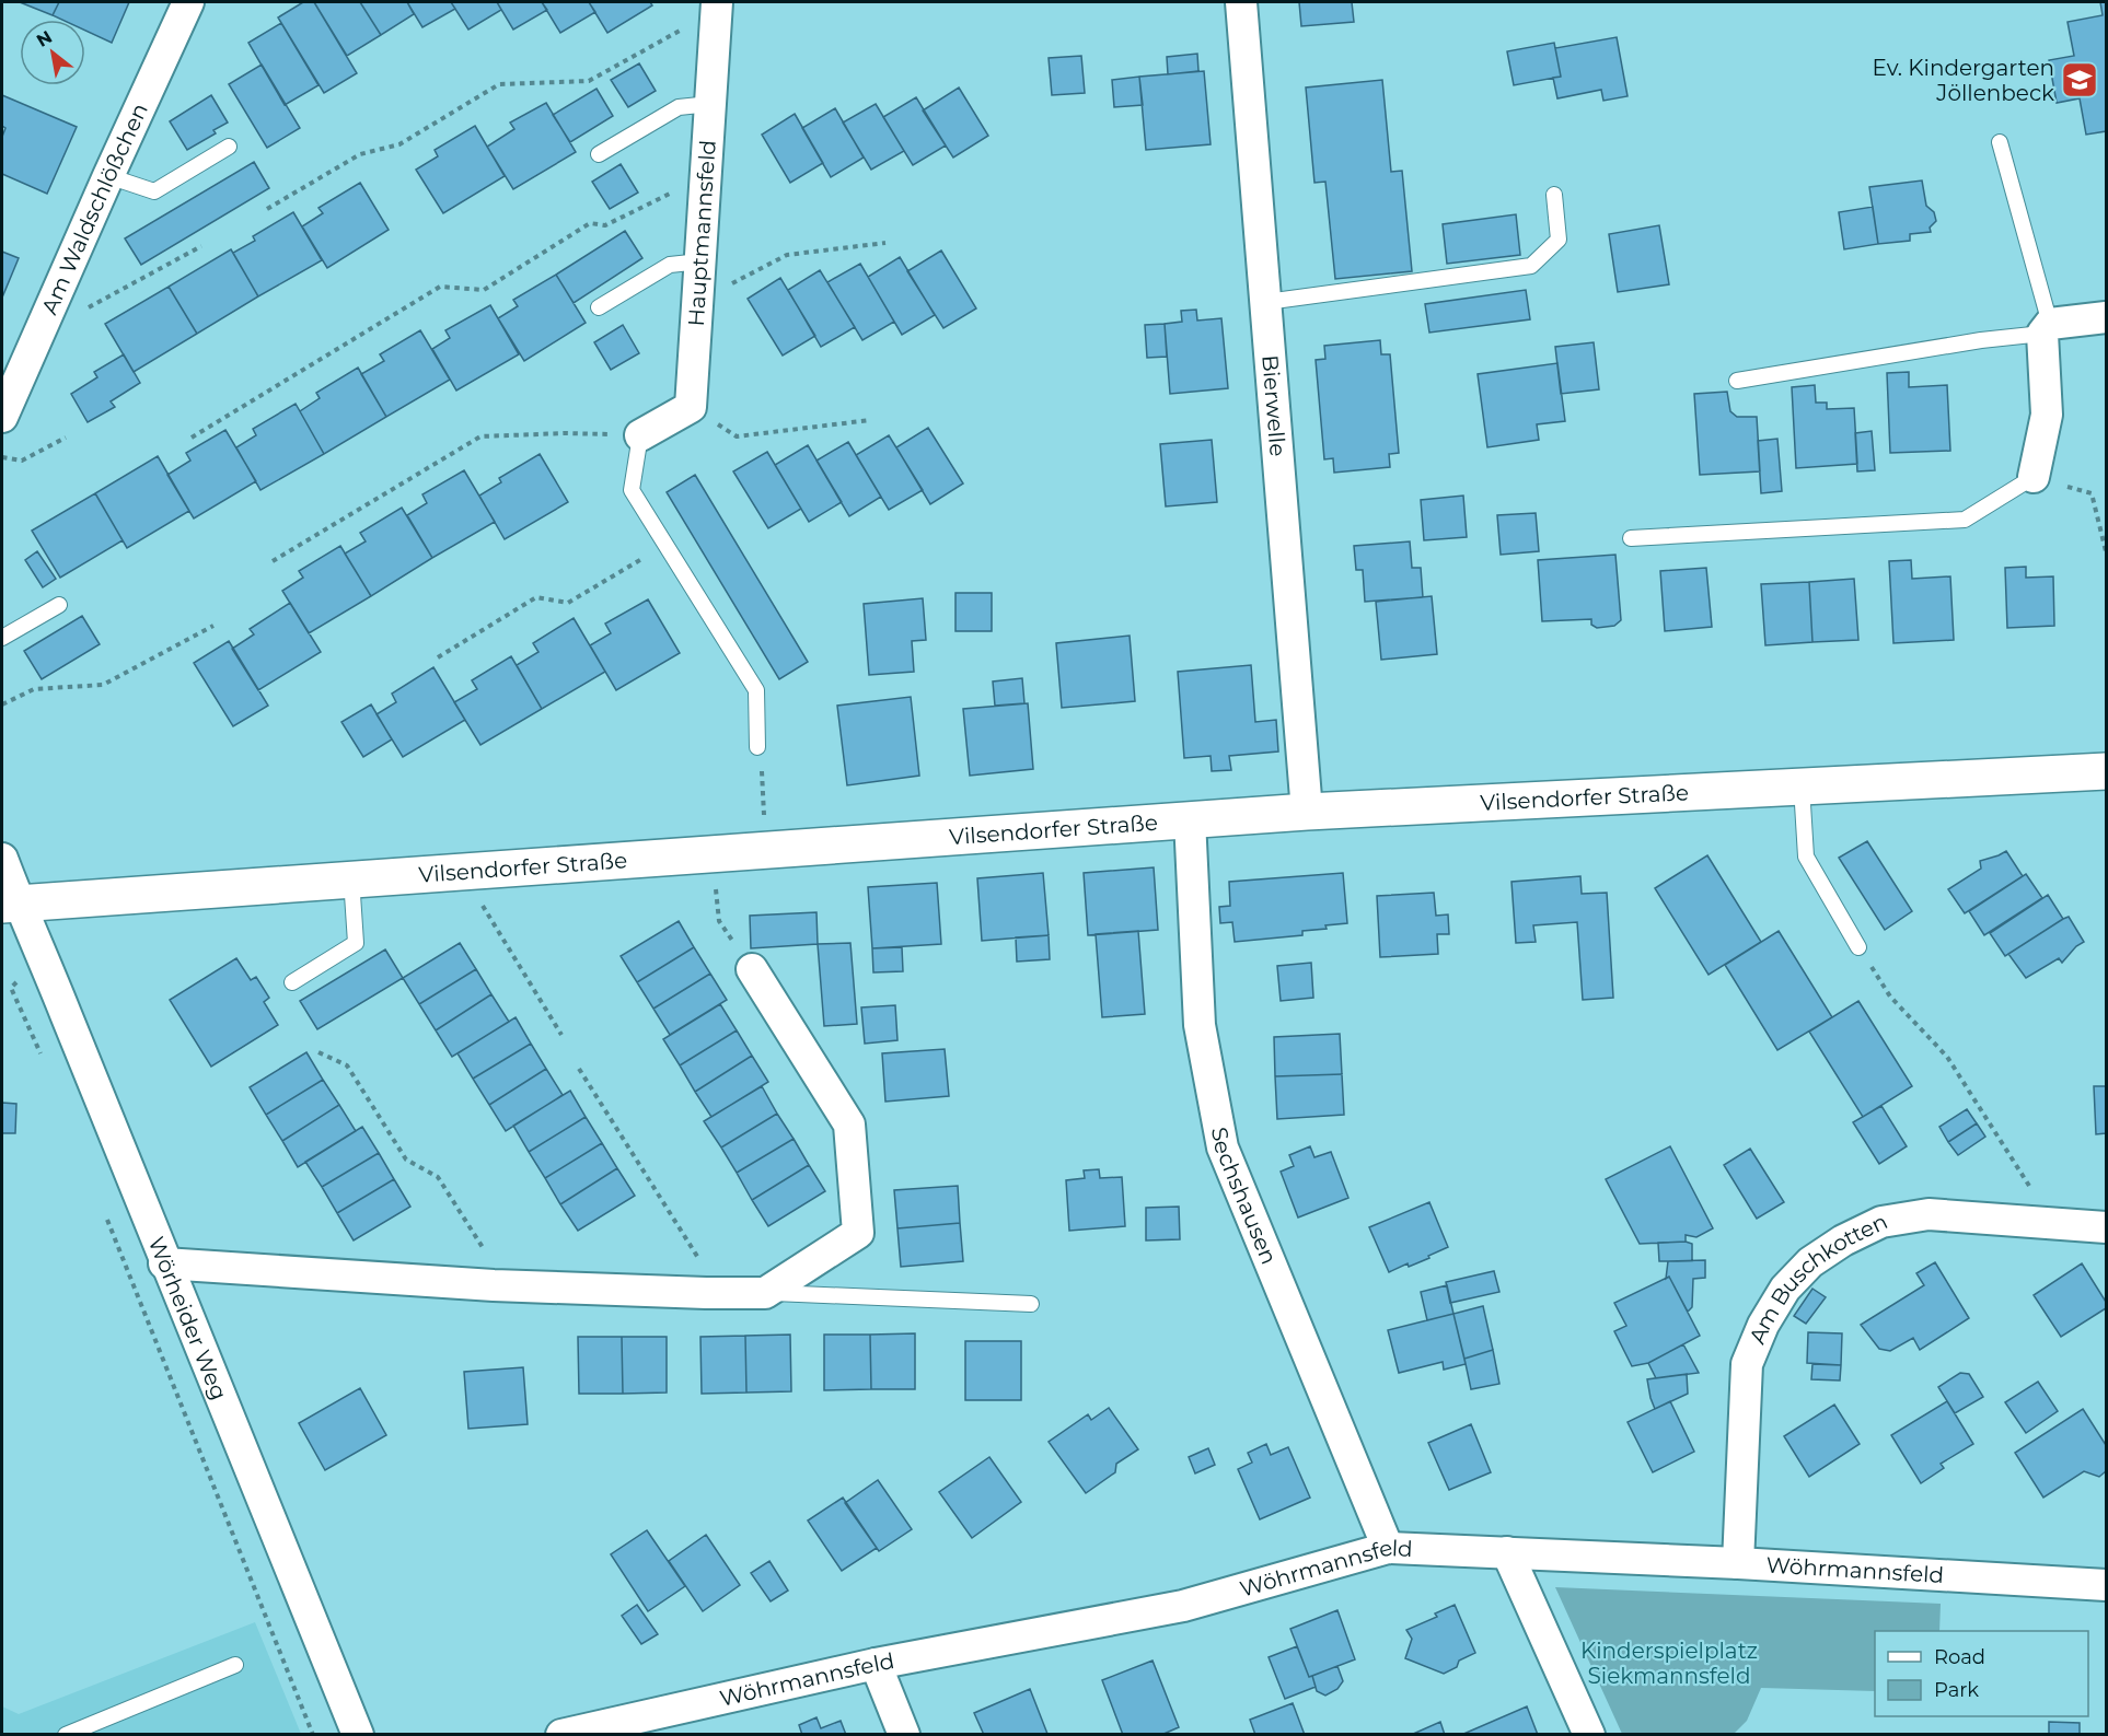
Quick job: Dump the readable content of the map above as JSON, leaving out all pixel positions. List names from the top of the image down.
{
  "streets": {
    "main road": ["Vilsendorfer Straße"],
    "street": [
      "Am Waldschlößchen",
      "Hauptmannsfeld",
      "Bierwelle",
      "Sechshausen",
      "Am Buschkotten",
      "Wörheider Weg",
      "Wöhrmannsfeld"
    ]
  },
  "crossings": [
    ["Bierwelle", "Vilsendorfer Straße"],
    ["Vilsendorfer Straße", "Sechshausen"],
    ["Vilsendorfer Straße", "Wörheider Weg"],
    ["Sechshausen", "Wöhrmannsfeld"],
    ["Am Buschkotten", "Wöhrmannsfeld"]
  ],
  "parks": ["Kinderspielplatz Siekmannsfeld"],
  "places": {
    "school or university": ["Ev. Kindergarten Jöllenbeck"]
  },
  "legend": ["Road", "Park"],
  "north": "top left"
}
